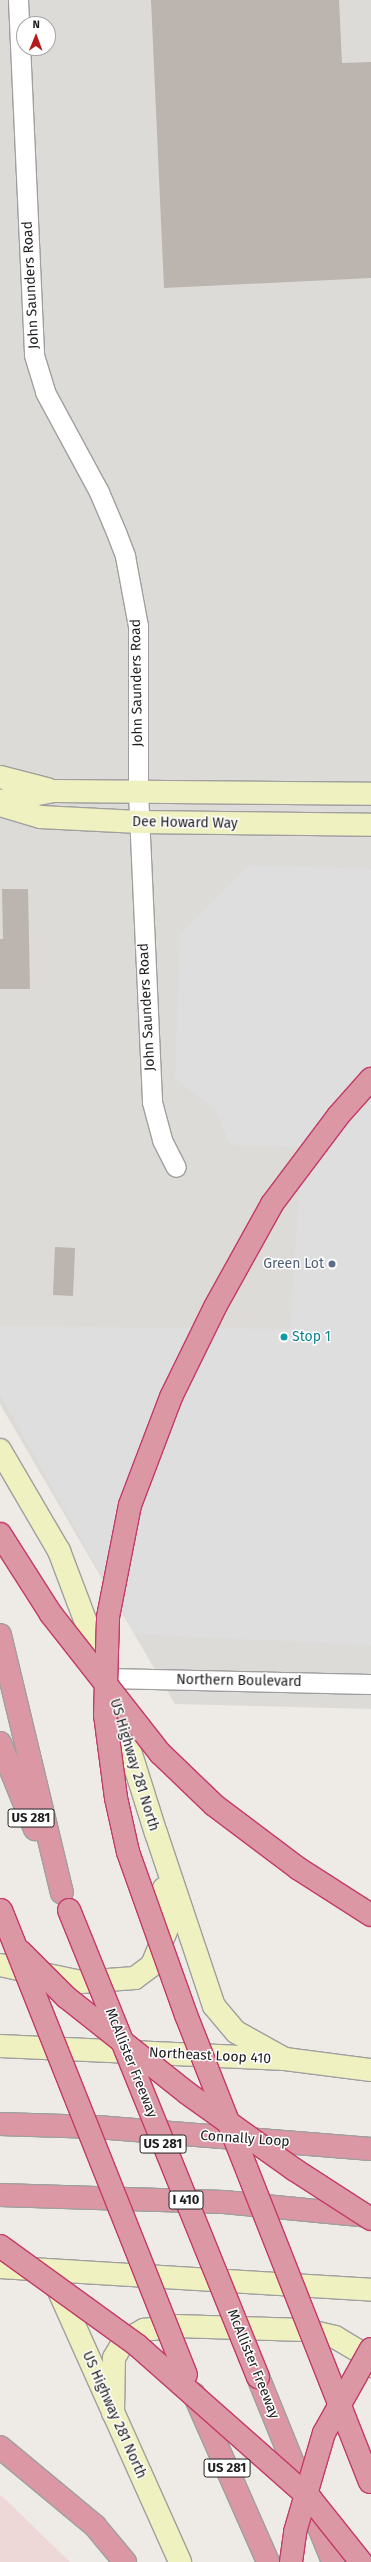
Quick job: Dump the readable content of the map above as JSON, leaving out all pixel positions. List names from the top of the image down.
{
  "streets": {
    "highway": [
      "US 281",
      "McAllister Freeway",
      "Connally Loop",
      "I 410"
    ],
    "main road": ["Dee Howard Way", "US Highway 281 North", "Northeast Loop 410"],
    "street": ["John Saunders Road", "Northern Boulevard"]
  },
  "crossings": [
    ["John Saunders Road", "Dee Howard Way"],
    ["Northern Boulevard", "US Highway 281 North"],
    ["US Highway 281 North", "Northeast Loop 410"]
  ],
  "places": ["Green Lot", "Stop 1"],
  "north": "top"
}
